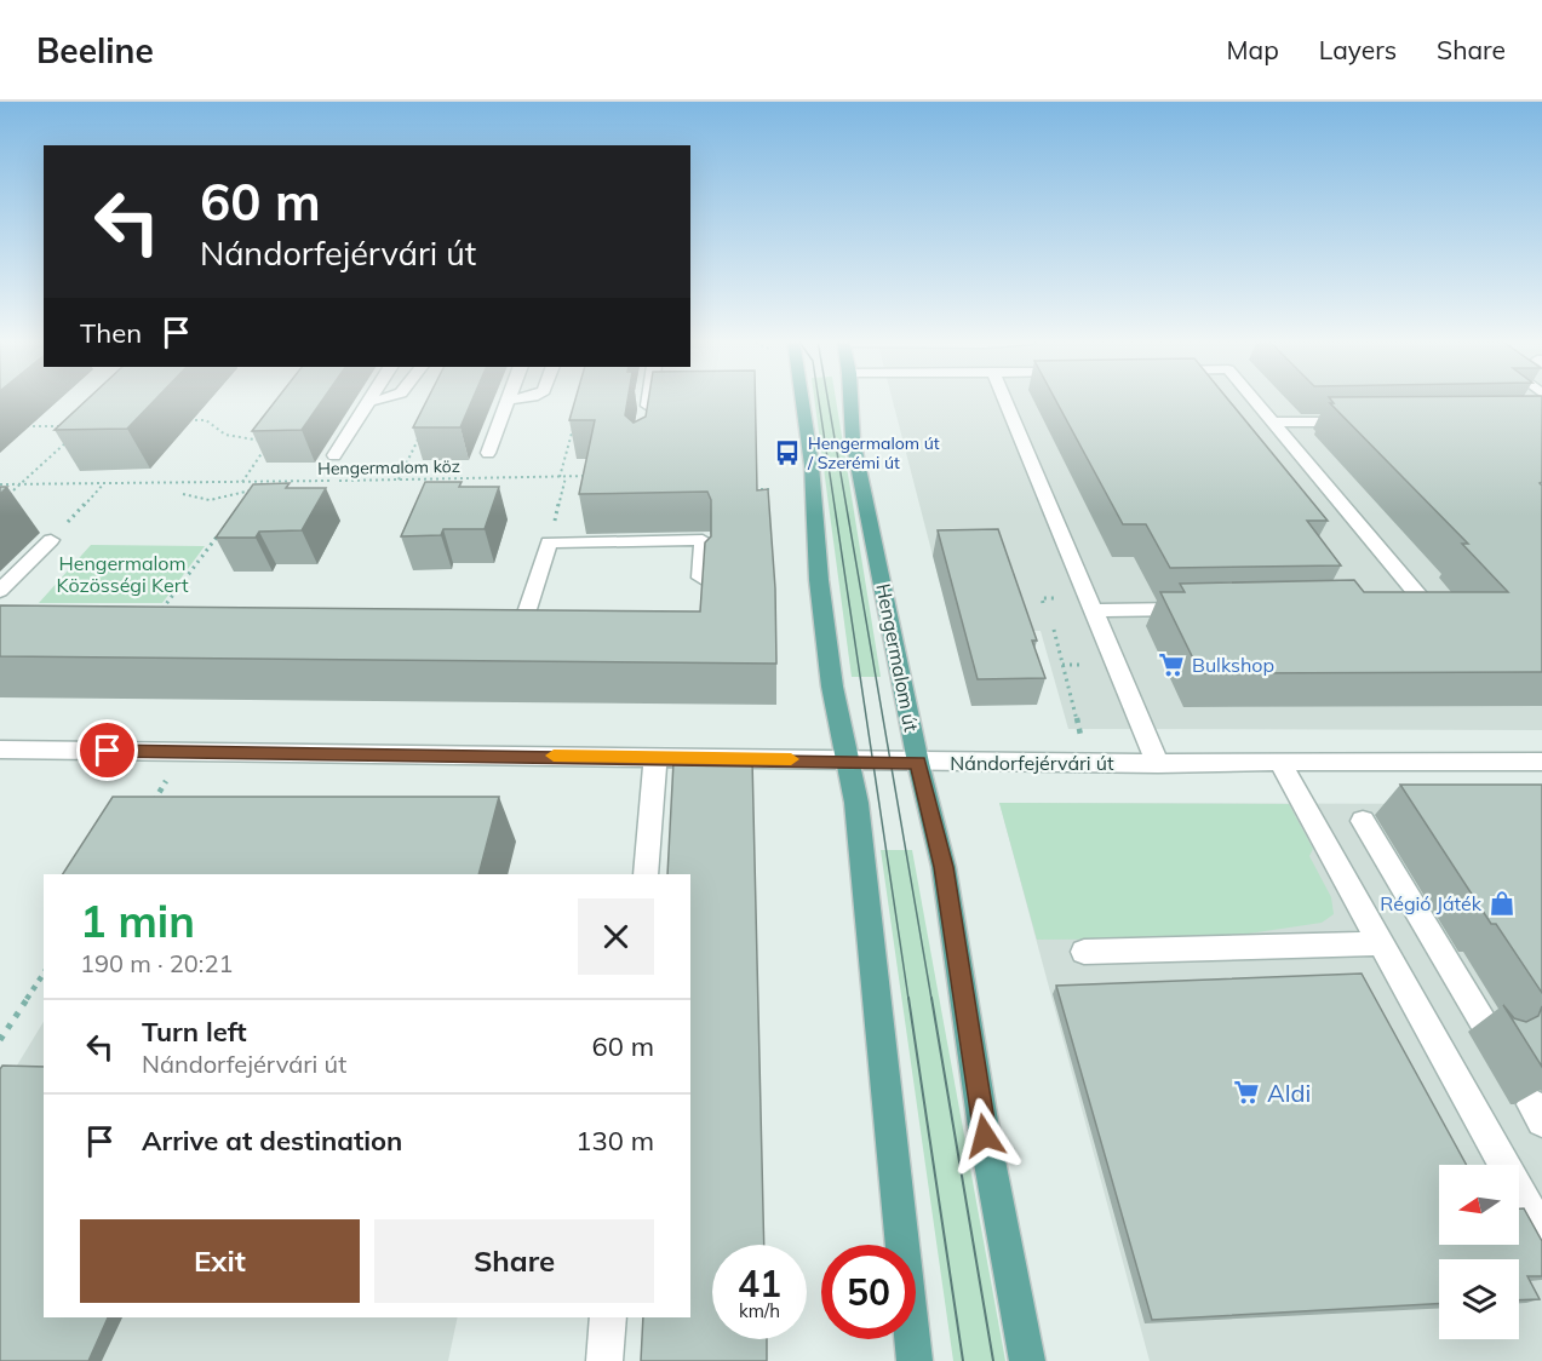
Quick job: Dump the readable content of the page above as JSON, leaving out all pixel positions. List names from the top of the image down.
{
  "streets": {
    "main road": ["Hengermalom út"],
    "street": ["Nándorfejérvári út"],
    "path": ["Hengermalom köz"]
  },
  "crossings": [
    ["Hengermalom út", "Nándorfejérvári út"]
  ],
  "parks": ["Hengermalom Közösségi Kert"],
  "places": {
    "bus stop": ["Hengermalom út / Szerémi út"],
    "supermarket": ["Bulkshop", "Aldi"],
    "shop": ["Régió Játék"]
  },
  "north": "left",
  "page": {
    "header": "Beeline",
    "nav": ["Map", "Layers", "Share"],
    "turn": ["60 m", "Nándorfejérvári út"],
    "then": "Then",
    "heading": ["1 min", "190 m · 20:21"],
    "list": [
      {
        "name": "Turn left",
        "note": "Nándorfejérvári út",
        "value": "60 m"
      },
      {
        "name": "Arrive at destination",
        "value": "130 m"
      }
    ],
    "buttons": ["Exit", "Share"],
    "speed": "41 km/h",
    "limit": "50"
  }
}
